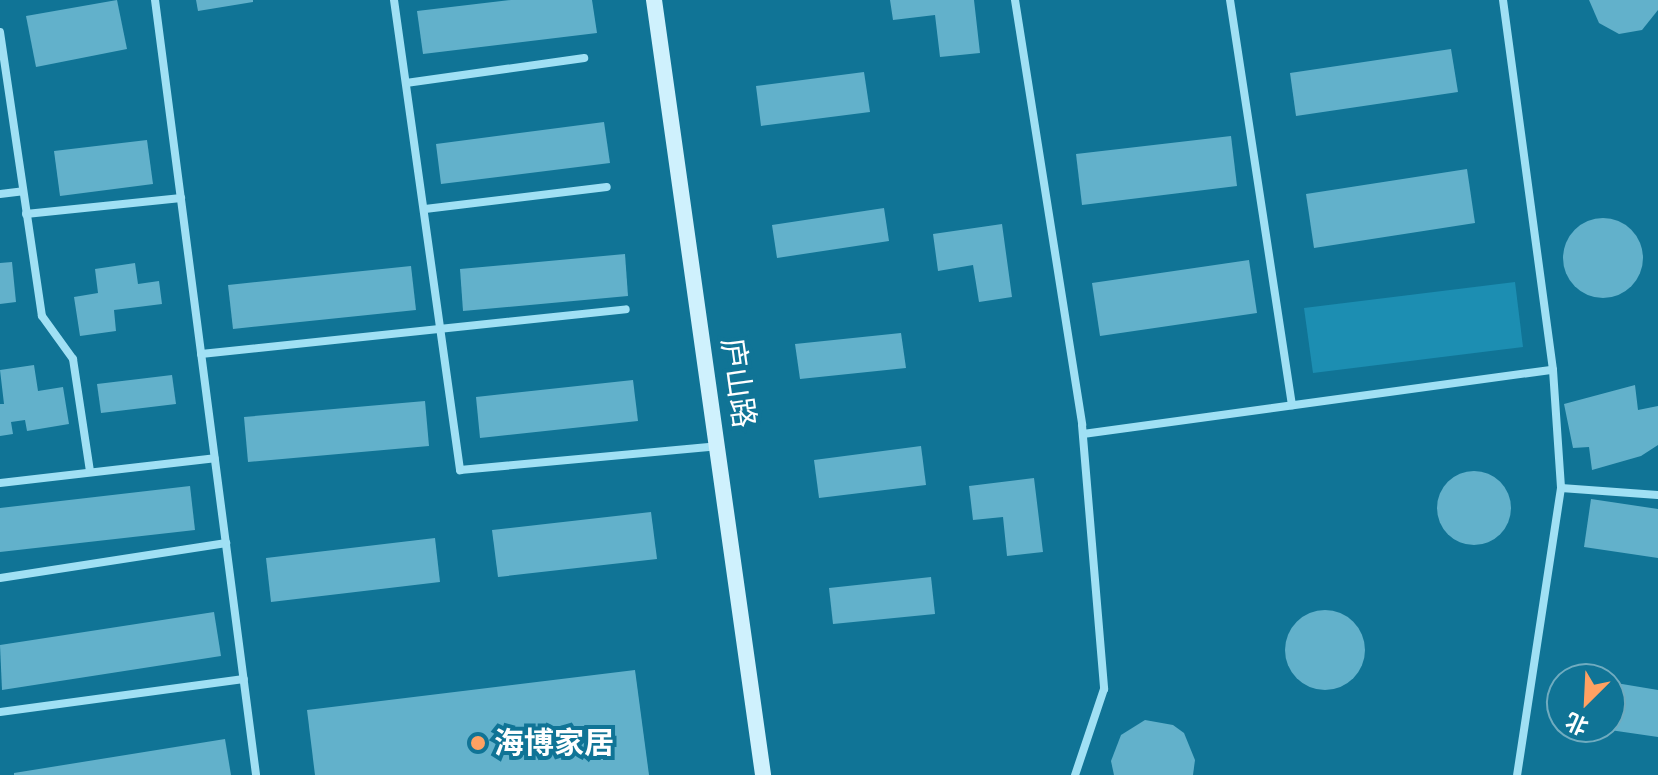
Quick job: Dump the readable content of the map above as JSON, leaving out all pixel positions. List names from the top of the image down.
{
  "streets": {
    "street": ["庐山路"]
  },
  "places": ["海博家居"],
  "north": "bottom left"
}
